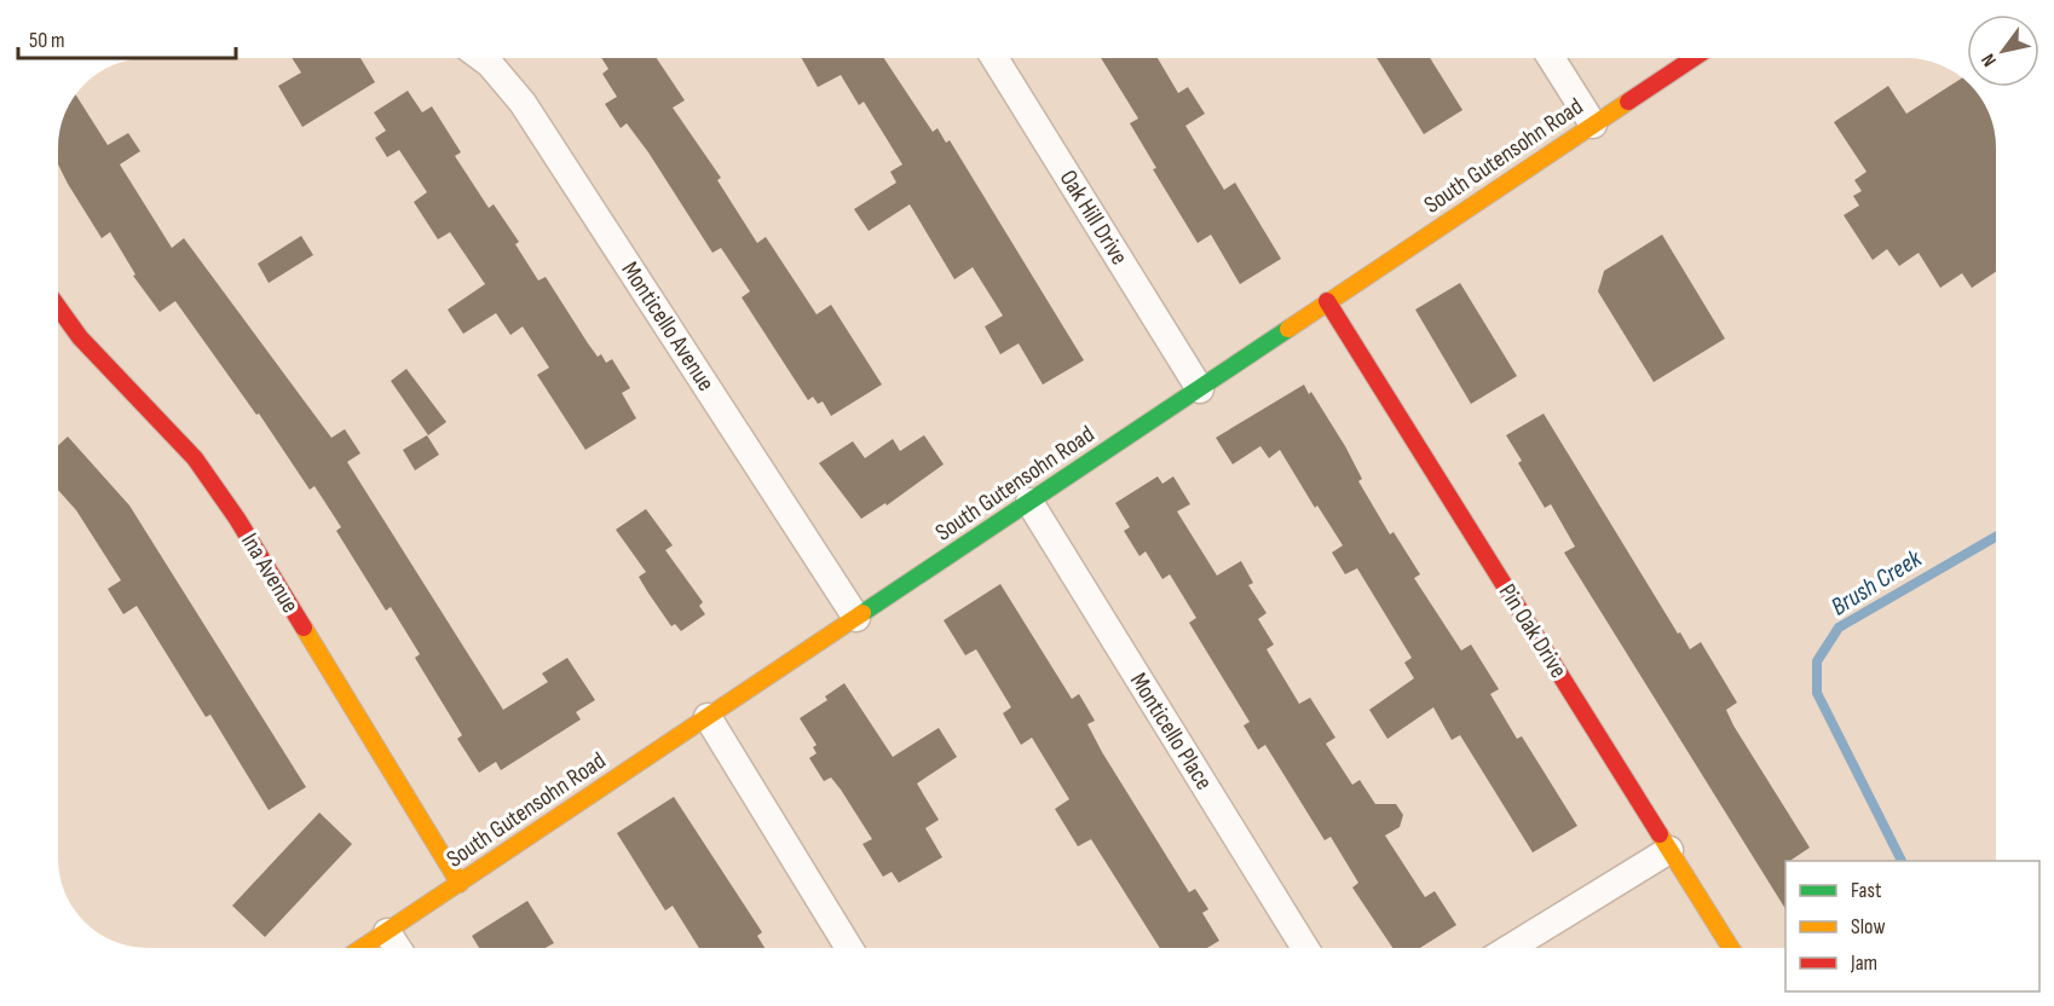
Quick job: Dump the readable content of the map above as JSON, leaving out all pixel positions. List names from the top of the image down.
{
  "streets": {
    "street": [
      "South Gutensohn Road",
      "Oak Hill Drive",
      "Monticello Avenue",
      "Ina Avenue",
      "Pin Oak Drive",
      "Monticello Place"
    ]
  },
  "crossings": [
    ["South Gutensohn Road", "Oak Hill Drive"],
    ["South Gutensohn Road", "Monticello Avenue"],
    ["South Gutensohn Road", "Ina Avenue"],
    ["South Gutensohn Road", "Pin Oak Drive"],
    ["South Gutensohn Road", "Monticello Place"]
  ],
  "water": ["Brush Creek"],
  "legend": ["Fast", "Slow", "Jam"],
  "scale_bar": "50 m",
  "north": "bottom left"
}
